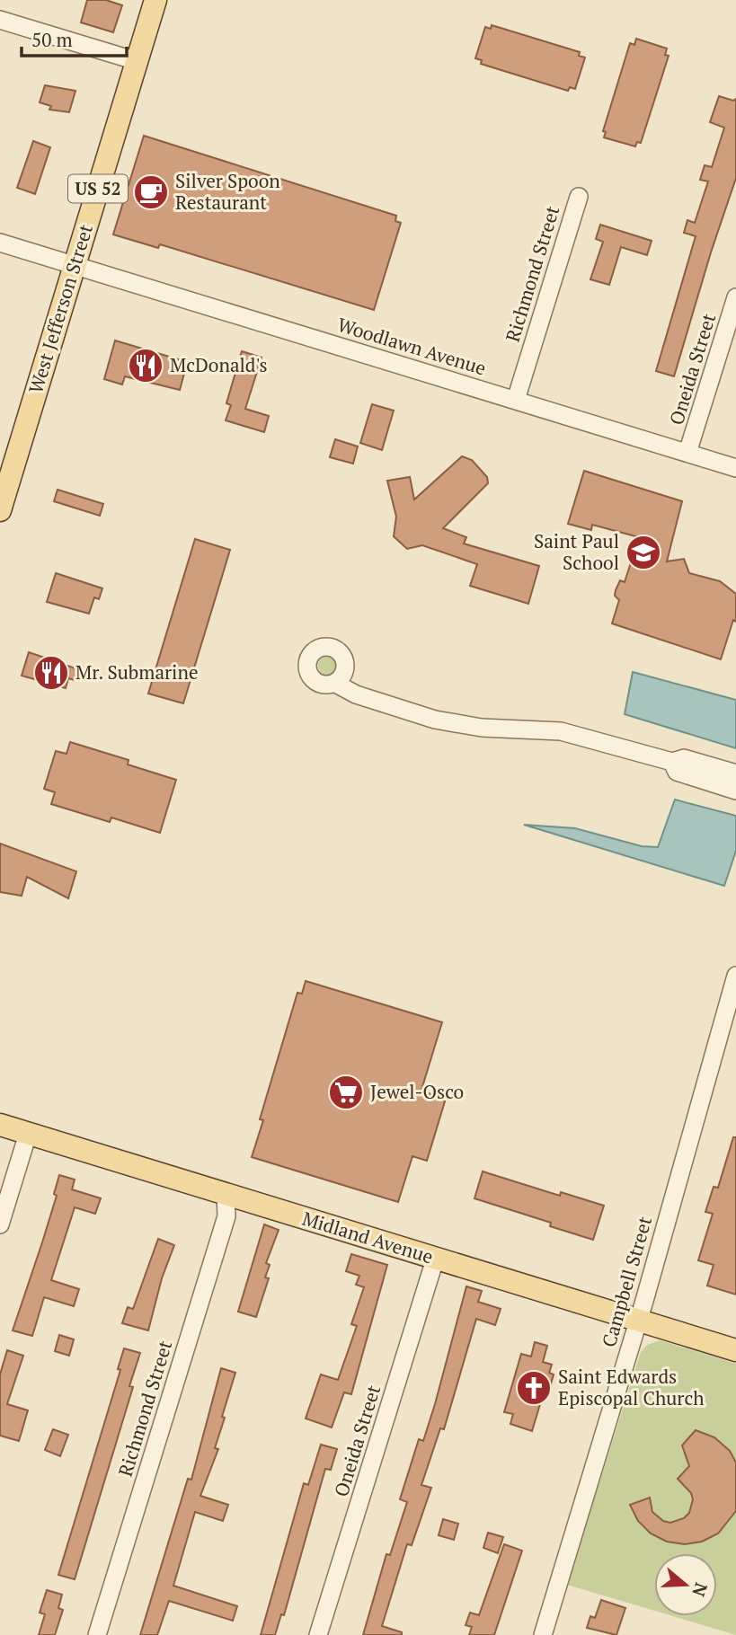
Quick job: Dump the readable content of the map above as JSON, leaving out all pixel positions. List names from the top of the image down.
{
  "streets": {
    "main road": ["US 52", "West Jefferson Street", "Midland Avenue"],
    "street": [
      "Richmond Street",
      "Woodlawn Avenue",
      "Oneida Street",
      "Campbell Street"
    ]
  },
  "crossings": [
    ["Richmond Street", "Woodlawn Avenue"],
    ["Richmond Street", "Midland Avenue"],
    ["West Jefferson Street", "Woodlawn Avenue"],
    ["Woodlawn Avenue", "Oneida Street"],
    ["Oneida Street", "Midland Avenue"],
    ["Midland Avenue", "Campbell Street"]
  ],
  "places": {
    "cafe": ["Silver Spoon Restaurant"],
    "restaurant": ["McDonald's", "Mr. Submarine"],
    "school or university": ["Saint Paul School"],
    "supermarket": ["Jewel-Osco"],
    "church": ["Saint Edwards Episcopal Church"]
  },
  "scale_bar": "50 m",
  "north": "right"
}
